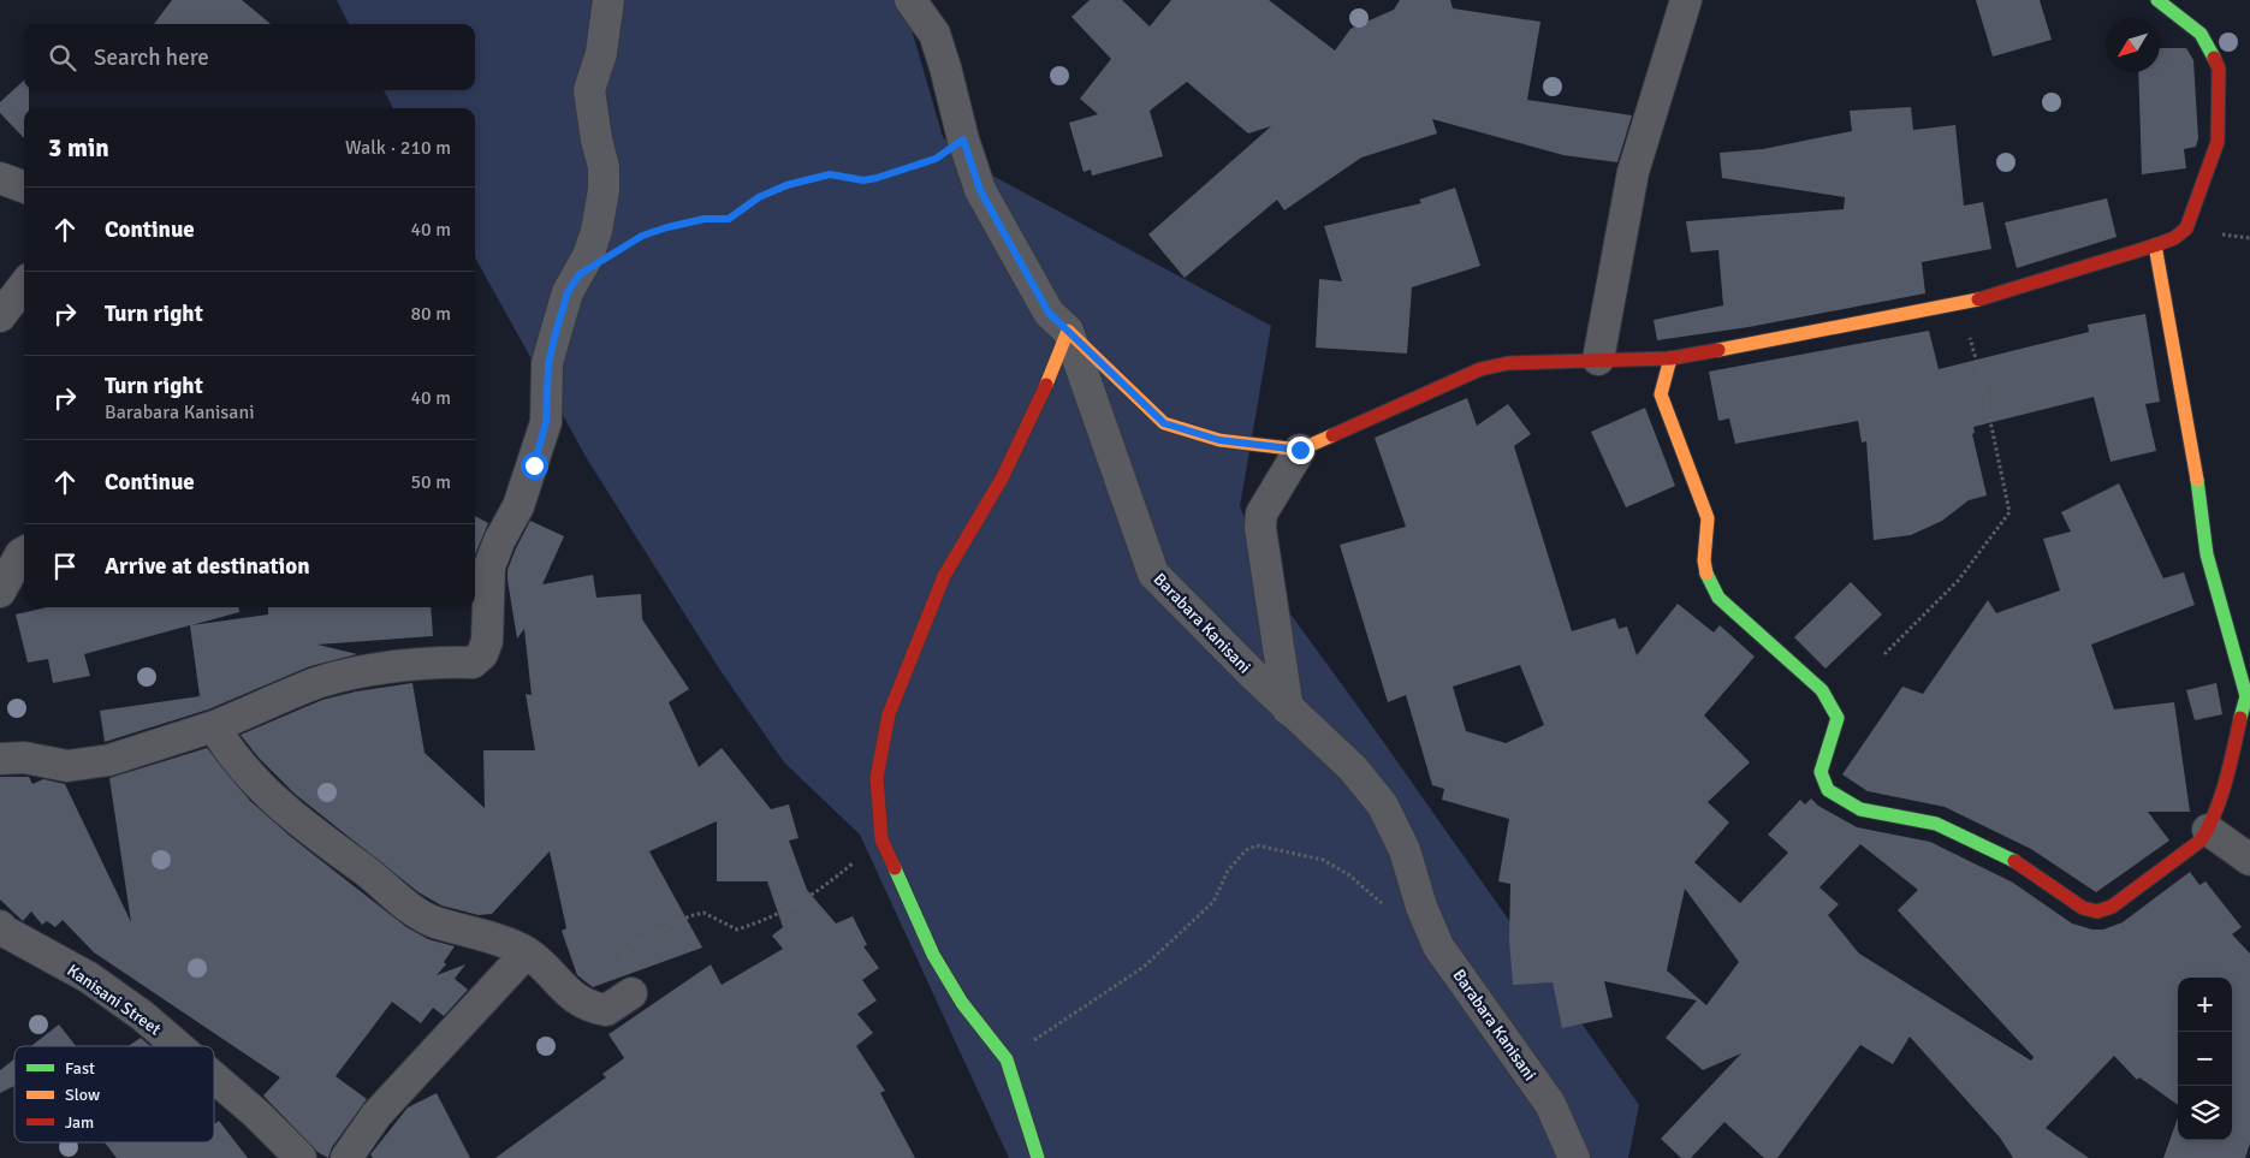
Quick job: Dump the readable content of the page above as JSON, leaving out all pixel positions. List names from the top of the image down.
{
  "streets": {
    "street": ["Barabara Kanisani", "Kanisani Street"]
  },
  "legend": ["Fast", "Slow", "Jam"],
  "north": "bottom left",
  "page": {
    "search": "Search here",
    "heading": ["3 min", "Walk · 210 m"],
    "list": [
      ["Continue", "40 m"],
      ["Turn right", "80 m"],
      ["Turn right", "Barabara Kanisani", "40 m"],
      ["Continue", "50 m"],
      "Arrive at destination"
    ],
    "map_buttons": ["+", "−"]
  }
}
